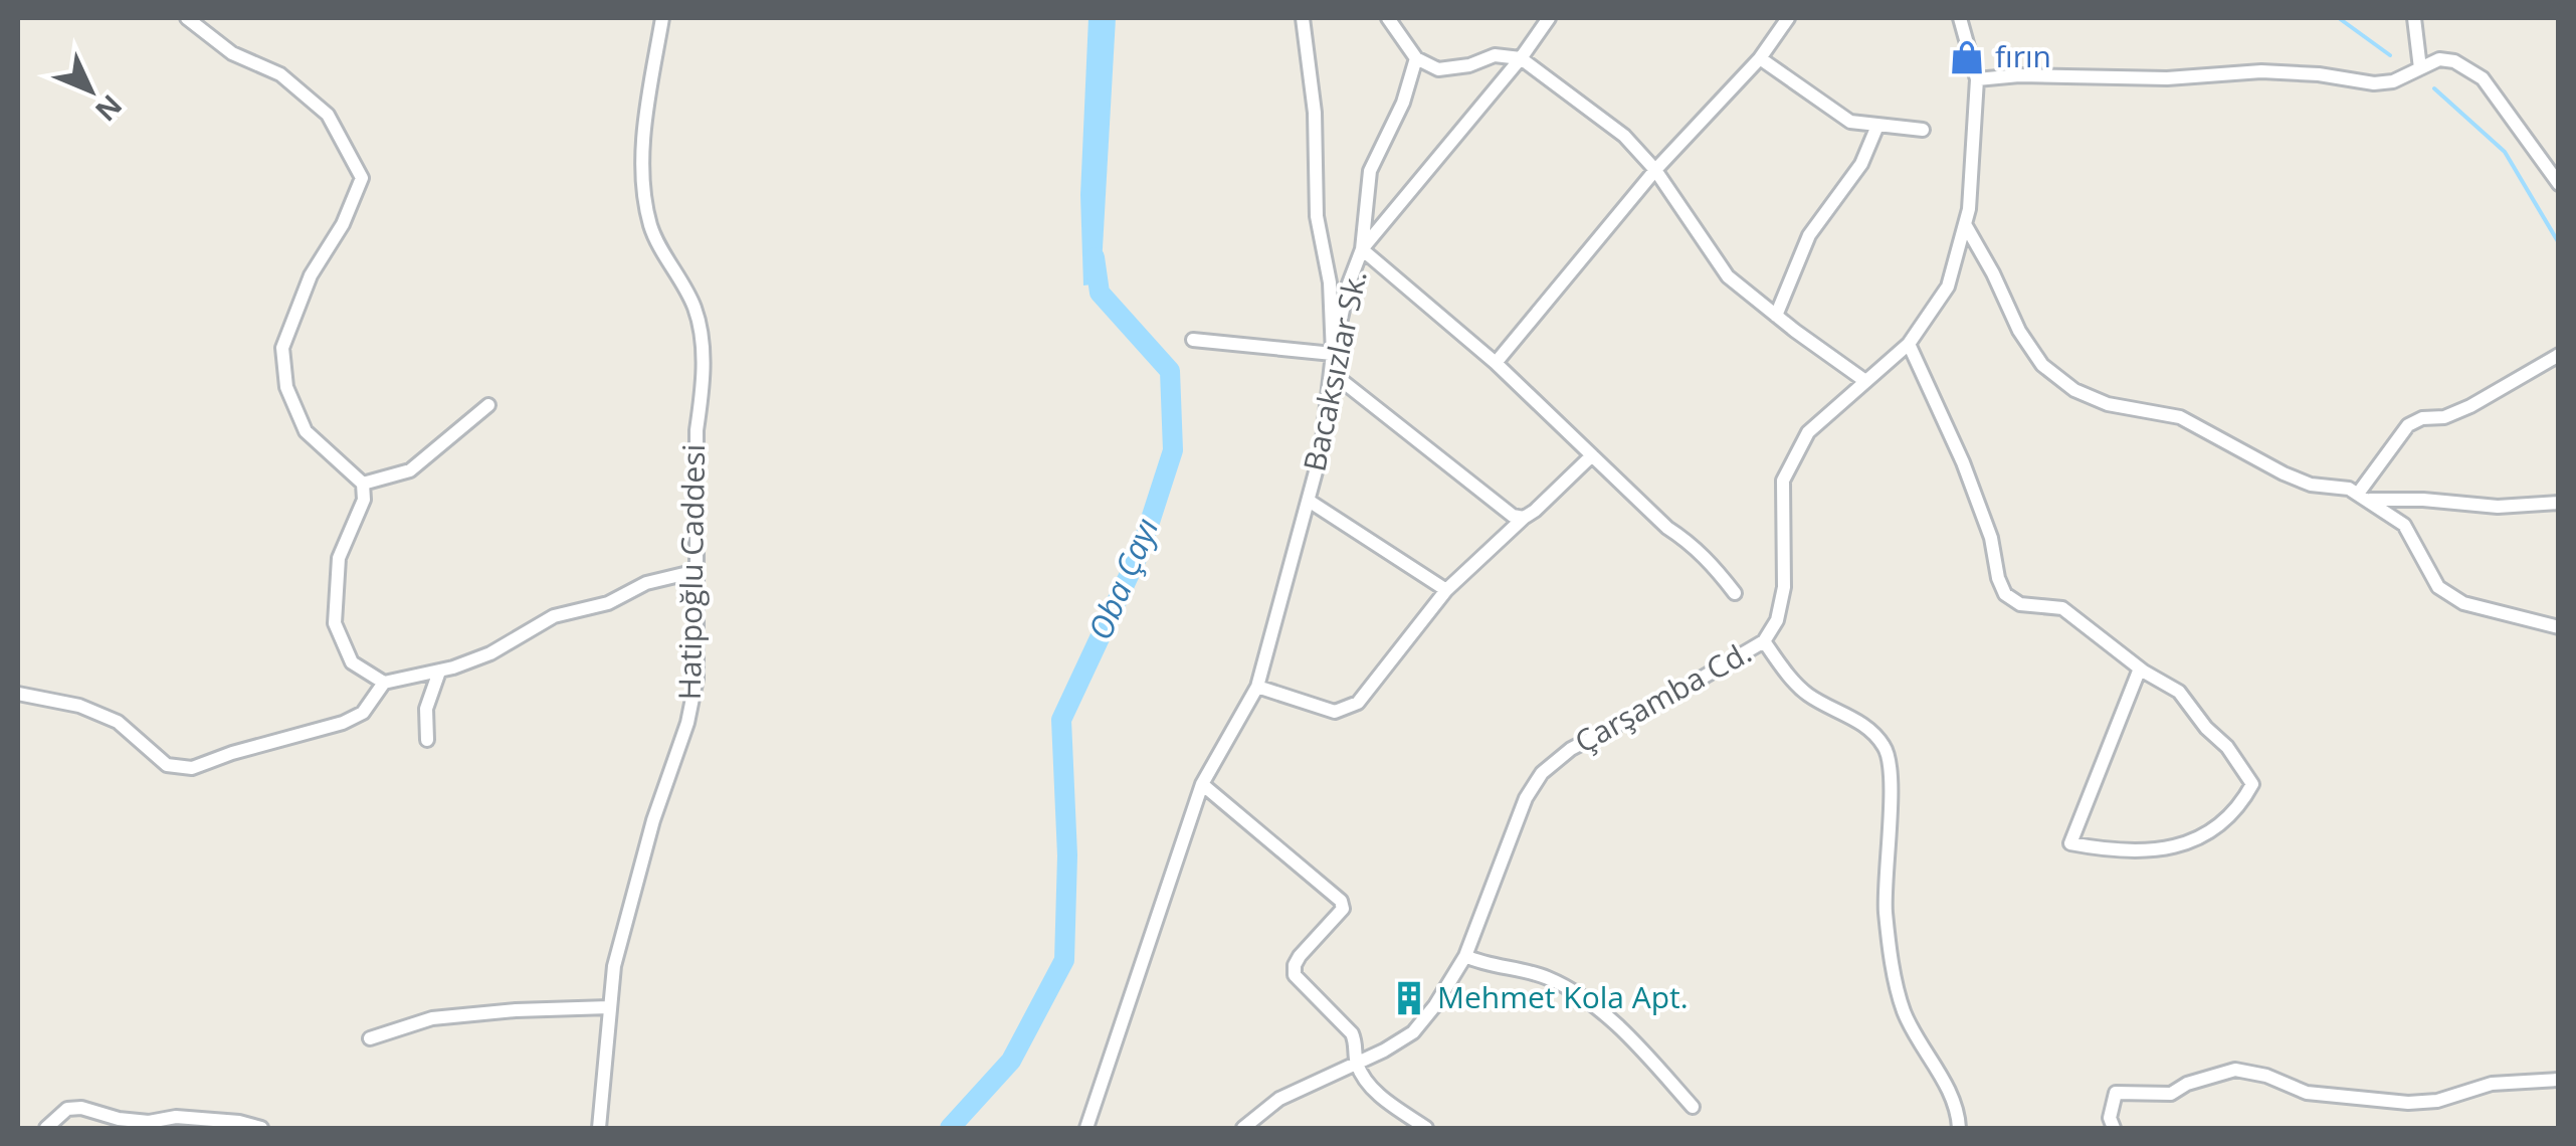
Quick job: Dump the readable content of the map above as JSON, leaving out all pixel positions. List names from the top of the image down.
{
  "streets": {
    "street": ["Bacaksızlar Sk.", "Hatipoğlu Caddesi", "Çarşamba Cd."]
  },
  "water": ["Oba Çayı"],
  "places": {
    "shop": ["fırın"],
    "building": ["Mehmet Kola Apt."]
  },
  "north": "bottom right"
}
